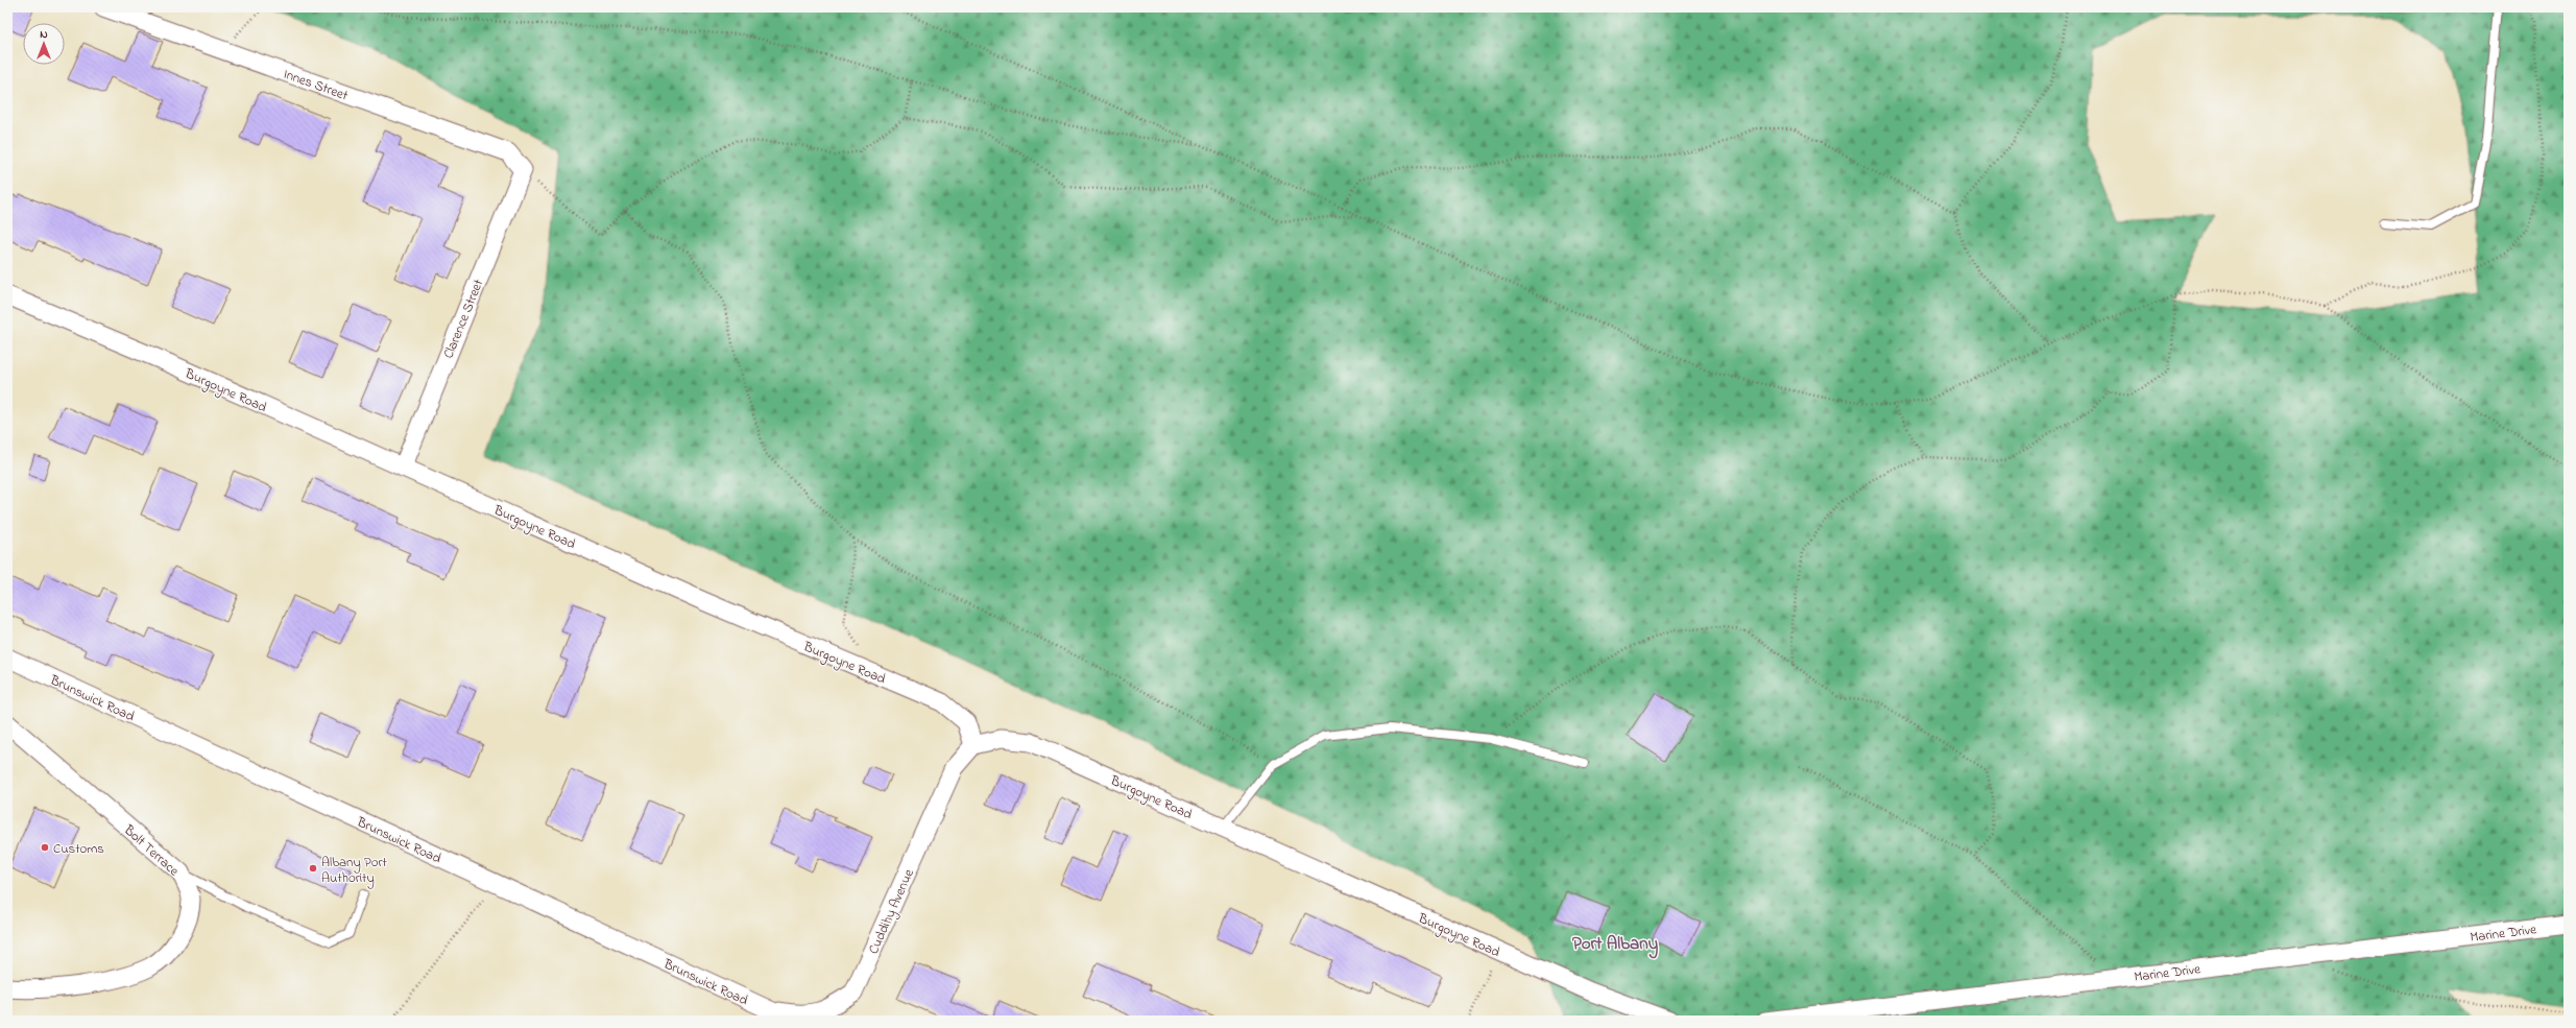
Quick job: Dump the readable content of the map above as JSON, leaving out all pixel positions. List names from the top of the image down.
{
  "streets": {
    "street": [
      "Innes Street",
      "Clarence Street",
      "Burgoyne Road",
      "Brunswick Road",
      "Bolt Terrace",
      "Cuddihy Avenue",
      "Marine Drive"
    ]
  },
  "crossings": [
    ["Innes Street", "Clarence Street"],
    ["Clarence Street", "Burgoyne Road"],
    ["Burgoyne Road", "Cuddihy Avenue"],
    ["Brunswick Road", "Cuddihy Avenue"]
  ],
  "districts": ["Port Albany"],
  "places": ["Customs", "Albany Port Authority"],
  "north": "top"
}
